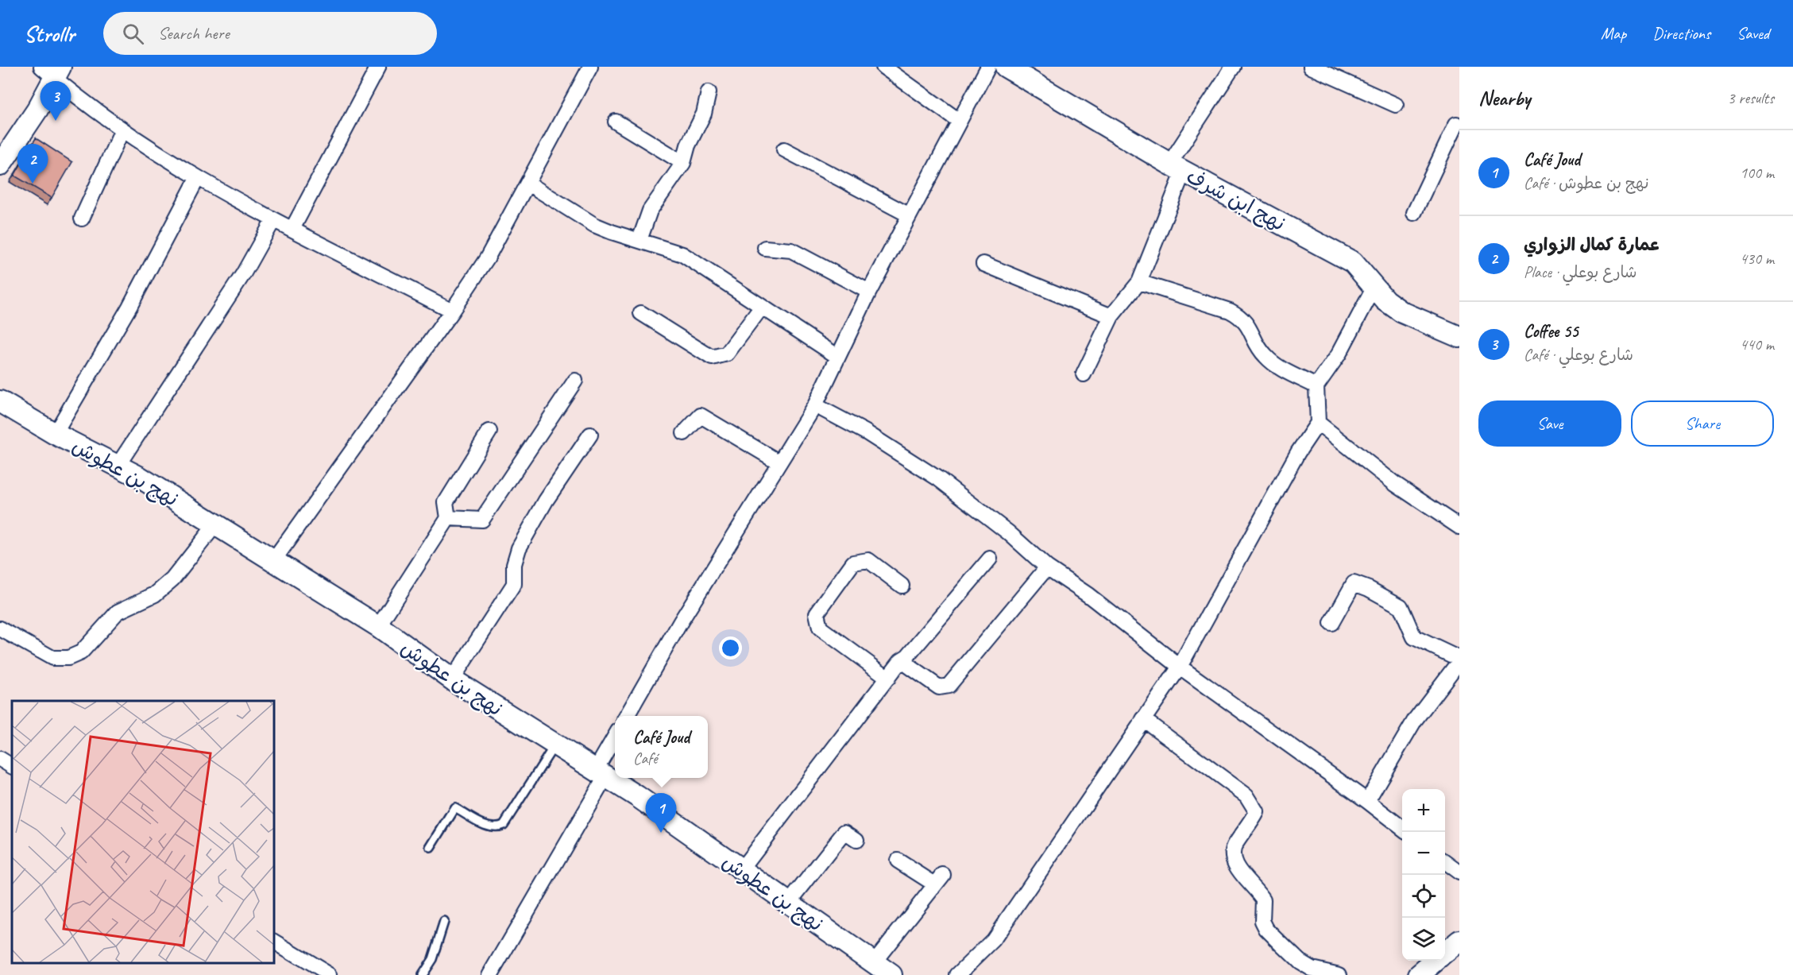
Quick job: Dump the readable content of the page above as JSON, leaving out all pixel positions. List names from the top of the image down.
{
  "streets": {
    "street": ["نهج ابن شرف", "نهج بن عطوش"]
  },
  "page": {
    "header": "Strollr",
    "search": "Search here",
    "nav": ["Map", "Directions", "Saved"],
    "heading": ["Nearby", "3 results"],
    "pins": ["3", "2", "1"],
    "list": [
      {
        "mark": "1",
        "name": "Café Joud",
        "note": "Café · نهج بن عطوش",
        "value": "100 m"
      },
      {
        "mark": "2",
        "name": "عمارة كمال الزواري",
        "note": "Place · شارع بوعلي",
        "value": "430 m"
      },
      {
        "mark": "3",
        "name": "Coffee 55",
        "note": "Café · شارع بوعلي",
        "value": "440 m"
      }
    ],
    "buttons": ["Save", "Share"],
    "popup": ["Café Joud", "Café"],
    "map_buttons": ["+", "−"]
  }
}
